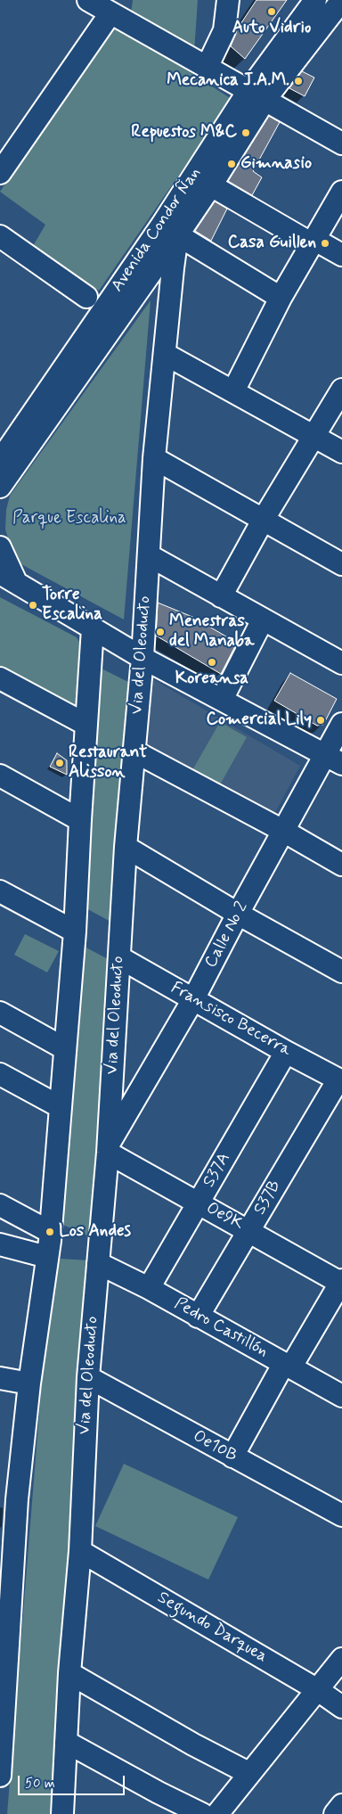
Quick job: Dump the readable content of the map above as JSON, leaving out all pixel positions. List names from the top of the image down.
{
  "streets": {
    "street": [
      "Avenida Condor Ñan",
      "Via del Oleoducto",
      "Calle No 2",
      "Fransisco Becerra",
      "S37A",
      "S37B",
      "Oe9K",
      "Pedro Castillón",
      "Oe10B",
      "Segundo Darquea"
    ]
  },
  "crossings": [
    ["Avenida Condor Ñan", "Via del Oleoducto"],
    ["Via del Oleoducto", "Calle No 2"],
    ["Via del Oleoducto", "Fransisco Becerra"],
    ["Via del Oleoducto", "Oe9K"],
    ["Via del Oleoducto", "Pedro Castillón"],
    ["Via del Oleoducto", "Oe10B"],
    ["Via del Oleoducto", "Segundo Darquea"],
    ["Calle No 2", "Fransisco Becerra"],
    ["Calle No 2", "Oe9K"],
    ["Fransisco Becerra", "S37A"],
    ["Fransisco Becerra", "S37B"],
    ["S37A", "Oe9K"],
    ["S37A", "Pedro Castillón"],
    ["S37B", "Oe9K"],
    ["S37B", "Pedro Castillón"]
  ],
  "parks": ["Parque Escalina"],
  "places": [
    "Auto Vidrio",
    "Mecanica J.A.M.",
    "Repuestos M&C",
    "Gimnasio",
    "Casa Guillen",
    "Torre Escalina",
    "Menestras del Manaba",
    "Koreansa",
    "Comercial Lily",
    "Restaurant Alisson",
    "Los Andes"
  ],
  "scale_bar": "50 m"
}
